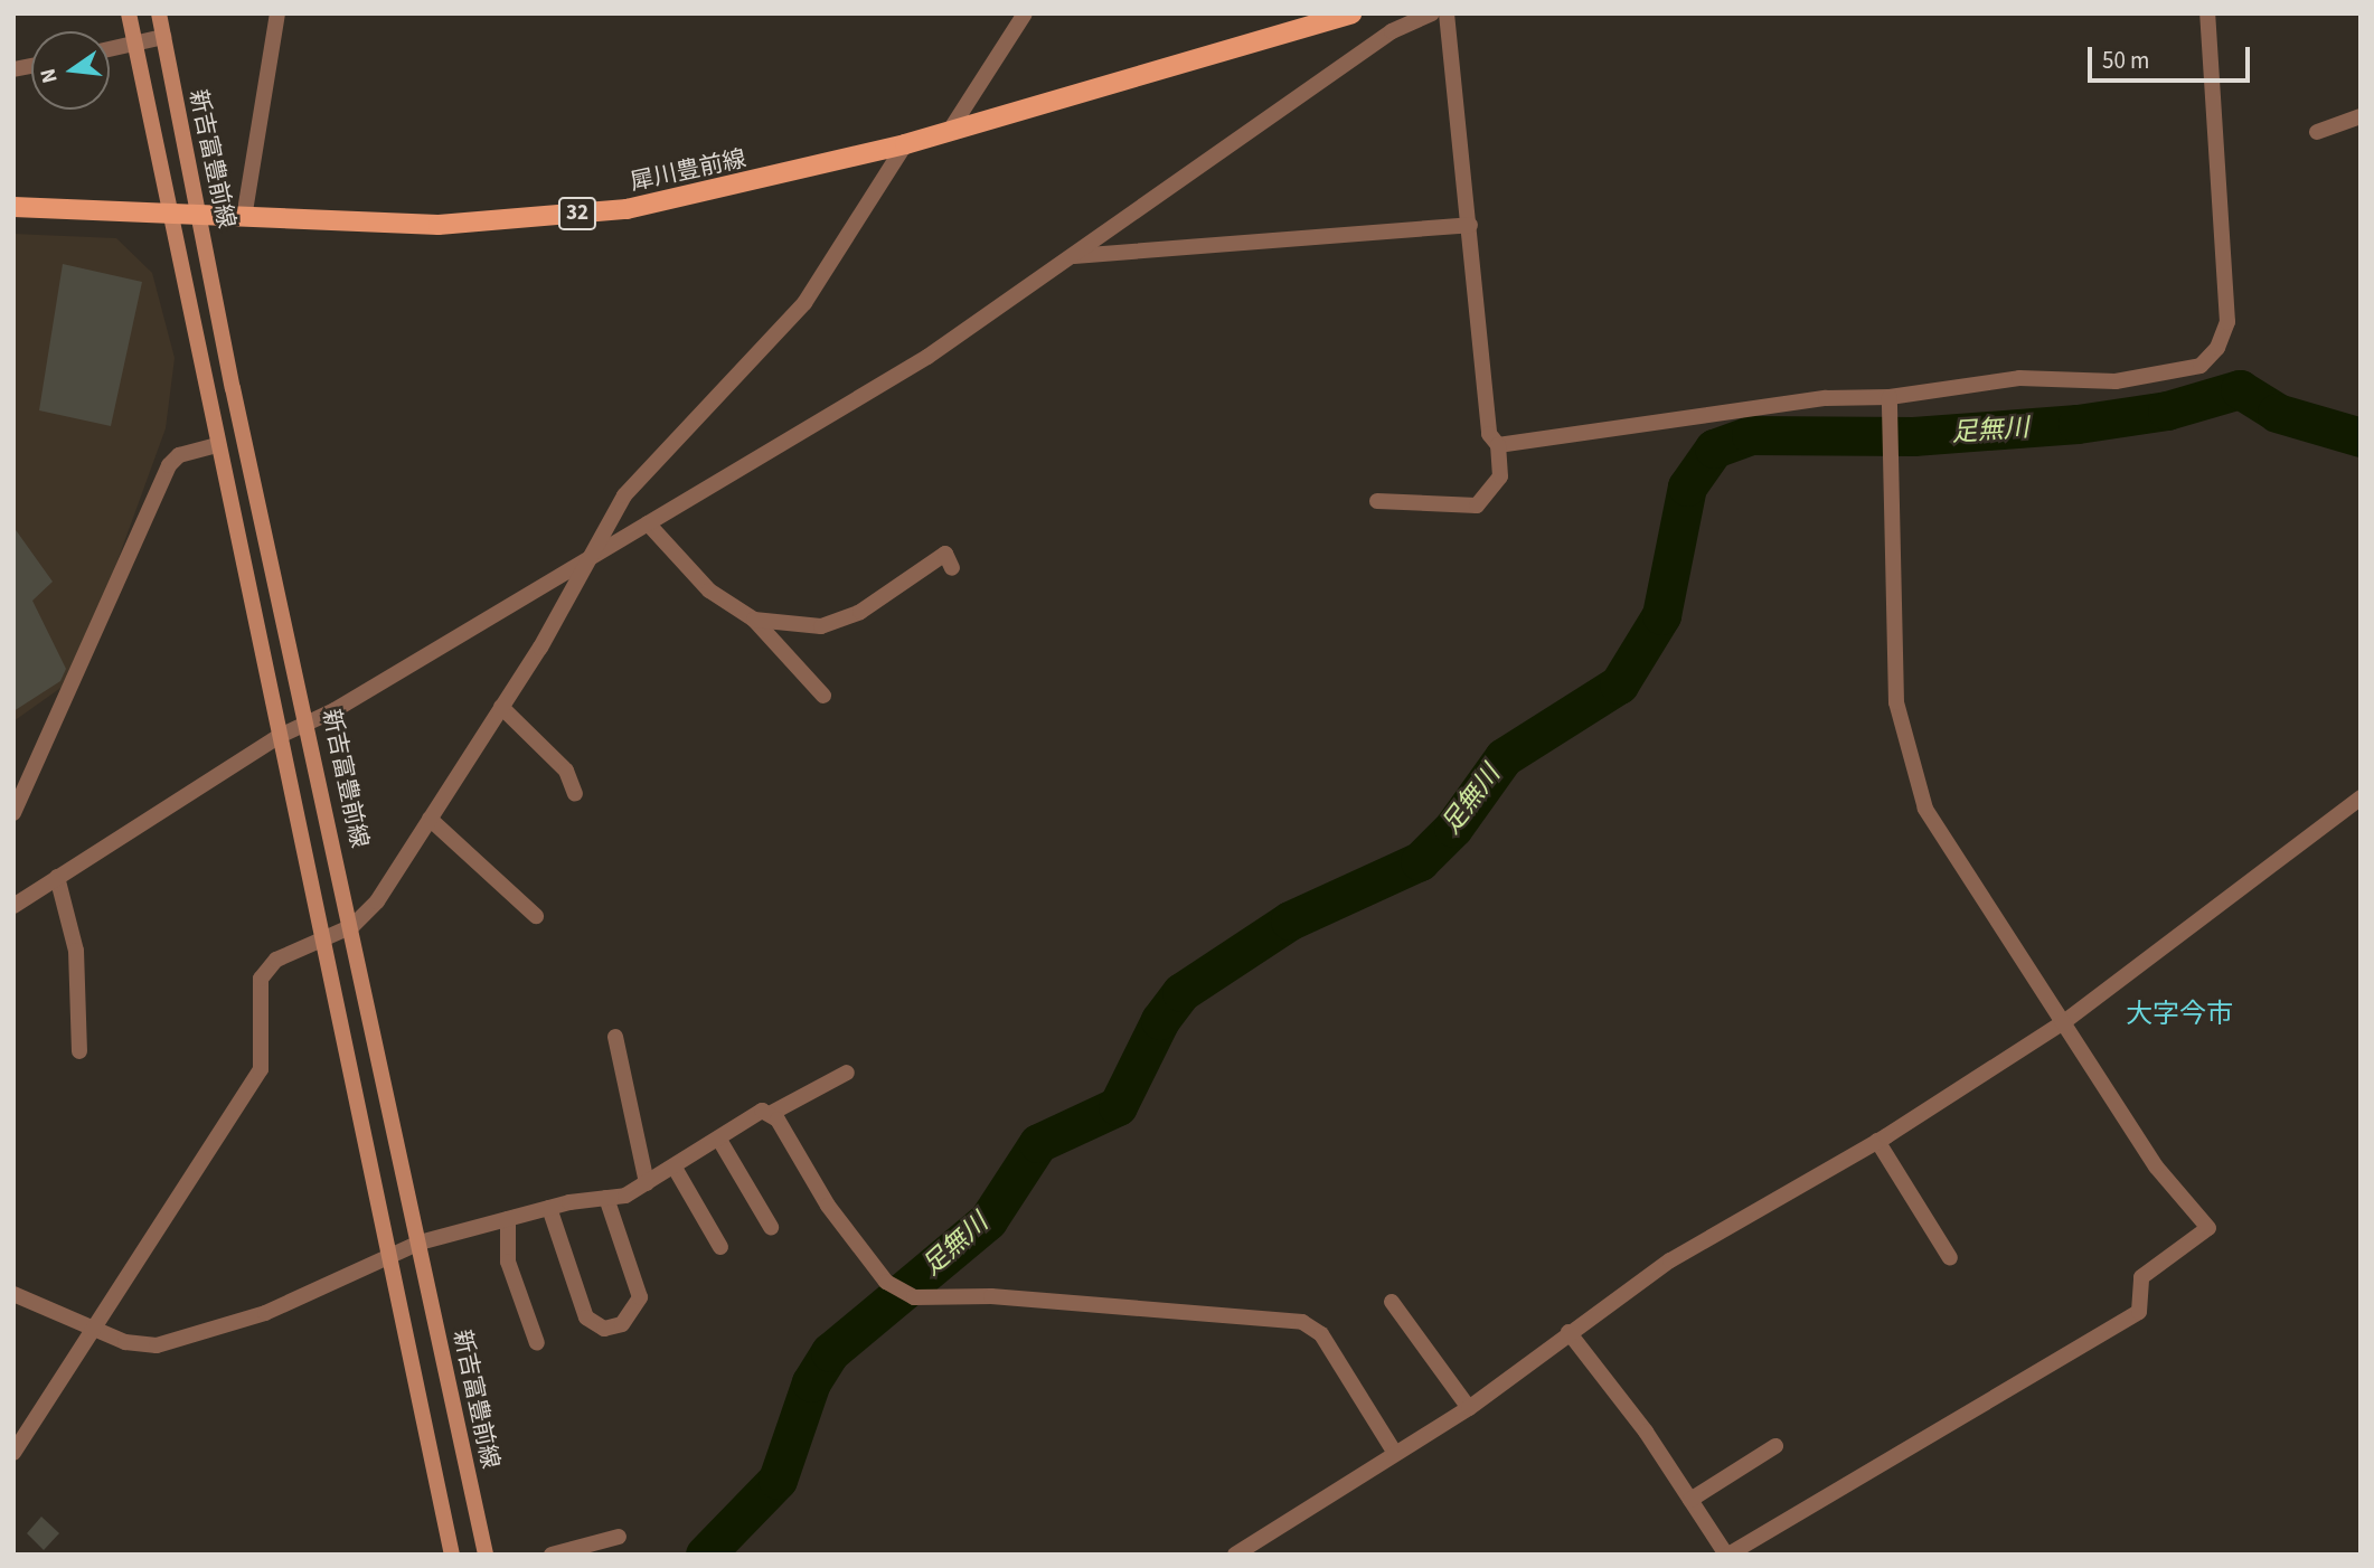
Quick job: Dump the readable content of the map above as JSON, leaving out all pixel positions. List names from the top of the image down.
{
  "streets": {
    "main road": ["新吉富豊前線", "犀川豊前線", "32"]
  },
  "crossings": [
    ["新吉富豊前線", "犀川豊前線"]
  ],
  "districts": ["大字今市"],
  "water": ["足無川"],
  "scale_bar": "50 m",
  "north": "left"
}
